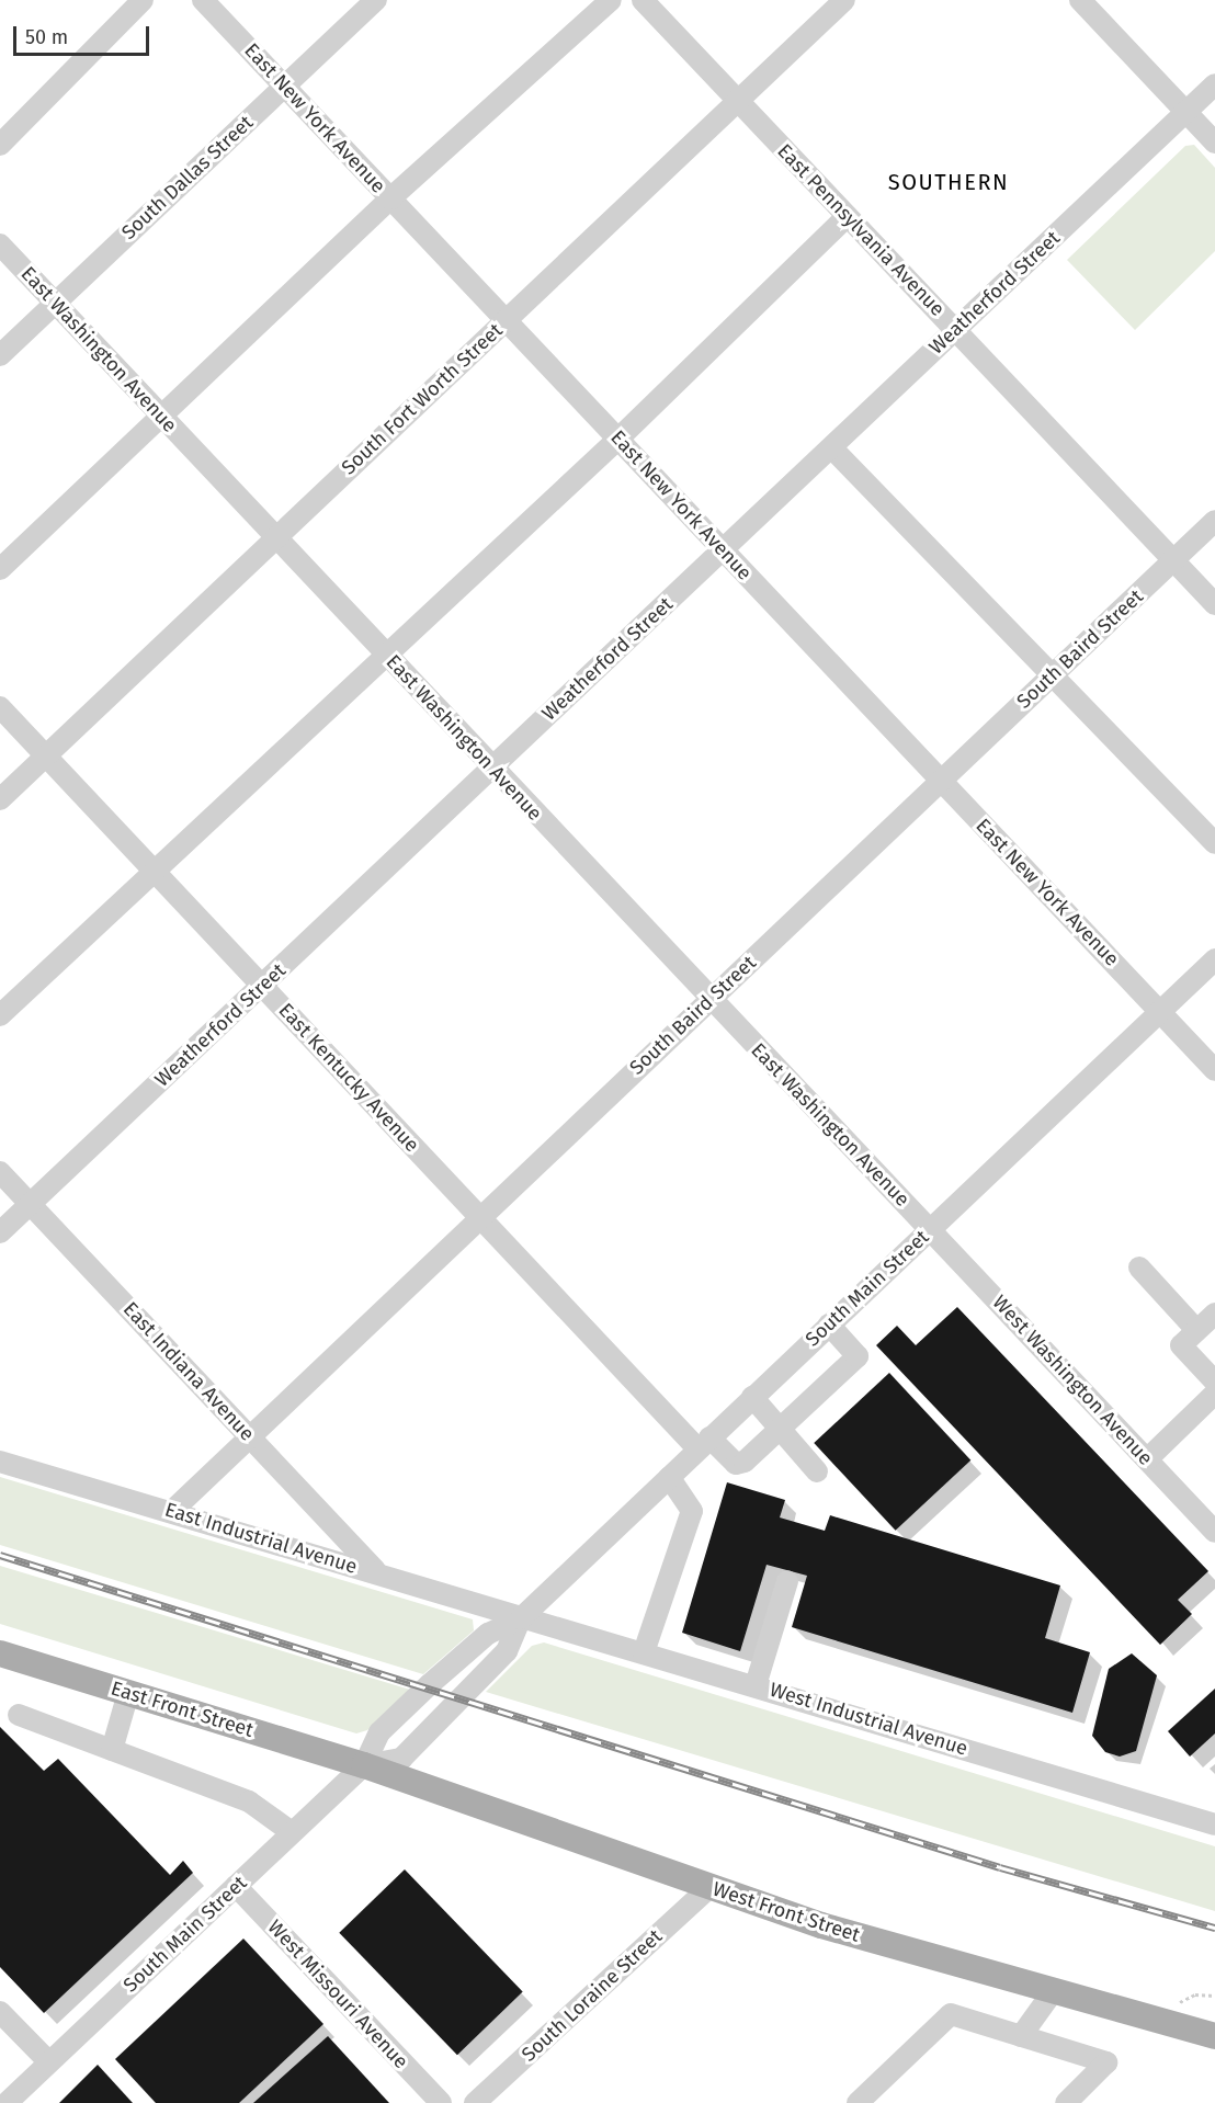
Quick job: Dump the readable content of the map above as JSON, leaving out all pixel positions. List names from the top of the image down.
{
  "streets": {
    "main road": ["East Front Street", "West Front Street"],
    "street": [
      "East New York Avenue",
      "South Dallas Street",
      "East Pennsylvania Avenue",
      "Weatherford Street",
      "East Washington Avenue",
      "South Fort Worth Street",
      "South Baird Street",
      "East Kentucky Avenue",
      "South Main Street",
      "East Indiana Avenue",
      "West Washington Avenue",
      "East Industrial Avenue",
      "West Industrial Avenue",
      "West Missouri Avenue",
      "South Loraine Street"
    ]
  },
  "crossings": [
    ["East New York Avenue", "South Dallas Street"],
    ["East New York Avenue", "Weatherford Street"],
    ["East New York Avenue", "South Fort Worth Street"],
    ["East New York Avenue", "South Baird Street"],
    ["East New York Avenue", "South Main Street"],
    ["South Dallas Street", "East Washington Avenue"],
    ["East Pennsylvania Avenue", "Weatherford Street"],
    ["East Pennsylvania Avenue", "South Fort Worth Street"],
    ["East Pennsylvania Avenue", "South Baird Street"],
    ["Weatherford Street", "East Washington Avenue"],
    ["Weatherford Street", "East Kentucky Avenue"],
    ["Weatherford Street", "East Indiana Avenue"],
    ["East Washington Avenue", "South Fort Worth Street"],
    ["East Washington Avenue", "South Baird Street"],
    ["East Washington Avenue", "South Main Street"],
    ["East Washington Avenue", "West Washington Avenue"],
    ["South Fort Worth Street", "East Kentucky Avenue"],
    ["South Baird Street", "East Kentucky Avenue"],
    ["South Baird Street", "East Indiana Avenue"],
    ["South Baird Street", "East Industrial Avenue"],
    ["East Kentucky Avenue", "South Main Street"],
    ["South Main Street", "West Washington Avenue"],
    ["South Main Street", "East Industrial Avenue"],
    ["South Main Street", "East Front Street"],
    ["South Main Street", "West Industrial Avenue"],
    ["South Main Street", "West Front Street"],
    ["South Main Street", "West Missouri Avenue"],
    ["East Indiana Avenue", "East Industrial Avenue"],
    ["East Industrial Avenue", "West Industrial Avenue"],
    ["East Front Street", "West Front Street"],
    ["West Front Street", "South Loraine Street"]
  ],
  "districts": ["SOUTHERN"],
  "scale_bar": "50 m"
}
